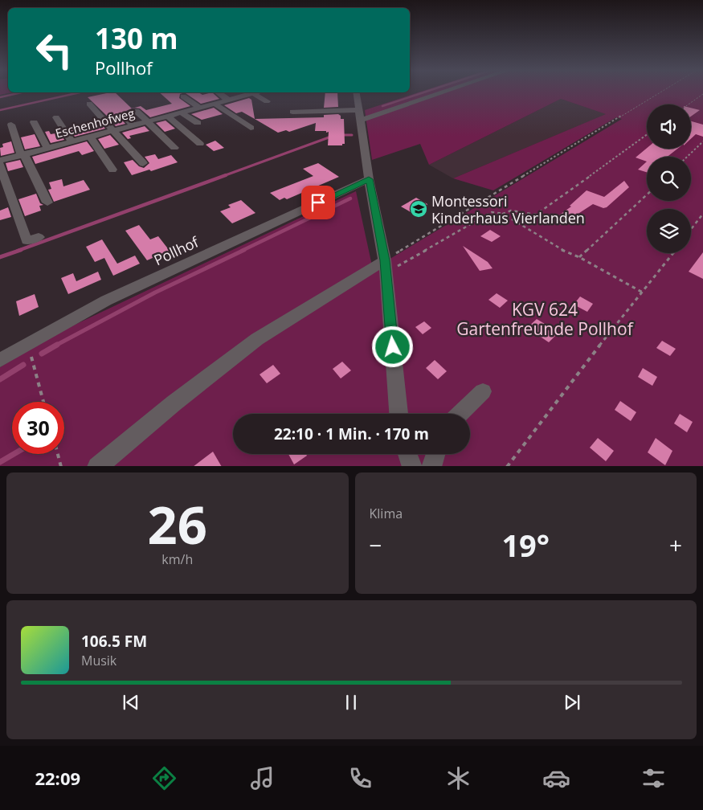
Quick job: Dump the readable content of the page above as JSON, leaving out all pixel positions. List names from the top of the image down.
{
  "streets": {
    "street": ["Eschenhofweg", "Pollhof"]
  },
  "parks": ["KGV 624 Gartenfreunde Pollhof"],
  "places": {
    "school or university": ["Montessori Kinderhaus Vierlanden"]
  },
  "page": {
    "turn": ["130 m", "Pollhof"],
    "limit": "30",
    "trip": "22:10 · 1 Min. · 170 m",
    "tile": [
      ["26", "km/h"],
      "Klima"
    ],
    "heat": ["−", "19°", "+"],
    "song": ["106.5 FM", "Musik"],
    "tabs": "22:09"
  }
}
